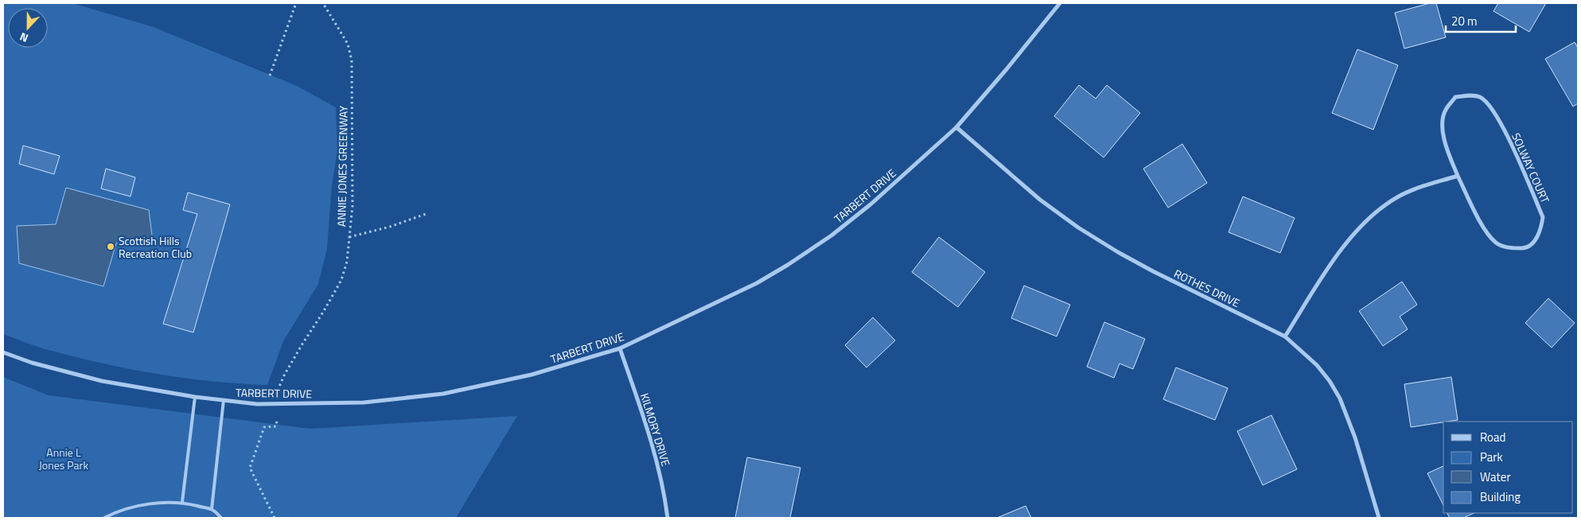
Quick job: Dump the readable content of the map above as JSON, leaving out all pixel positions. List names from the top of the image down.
{
  "streets": {
    "street": [
      "SOLWAY COURT",
      "TARBERT DRIVE",
      "ROTHES DRIVE",
      "KILMORY DRIVE"
    ],
    "path": ["ANNIE JONES GREENWAY"]
  },
  "crossings": [
    ["TARBERT DRIVE", "ROTHES DRIVE"],
    ["TARBERT DRIVE", "KILMORY DRIVE"]
  ],
  "parks": ["Annie L Jones Park"],
  "places": ["Scottish Hills Recreation Club"],
  "legend": [
    "Road",
    "Park",
    "Water",
    "Building"
  ],
  "scale_bar": "20 m",
  "north": "bottom"
}
